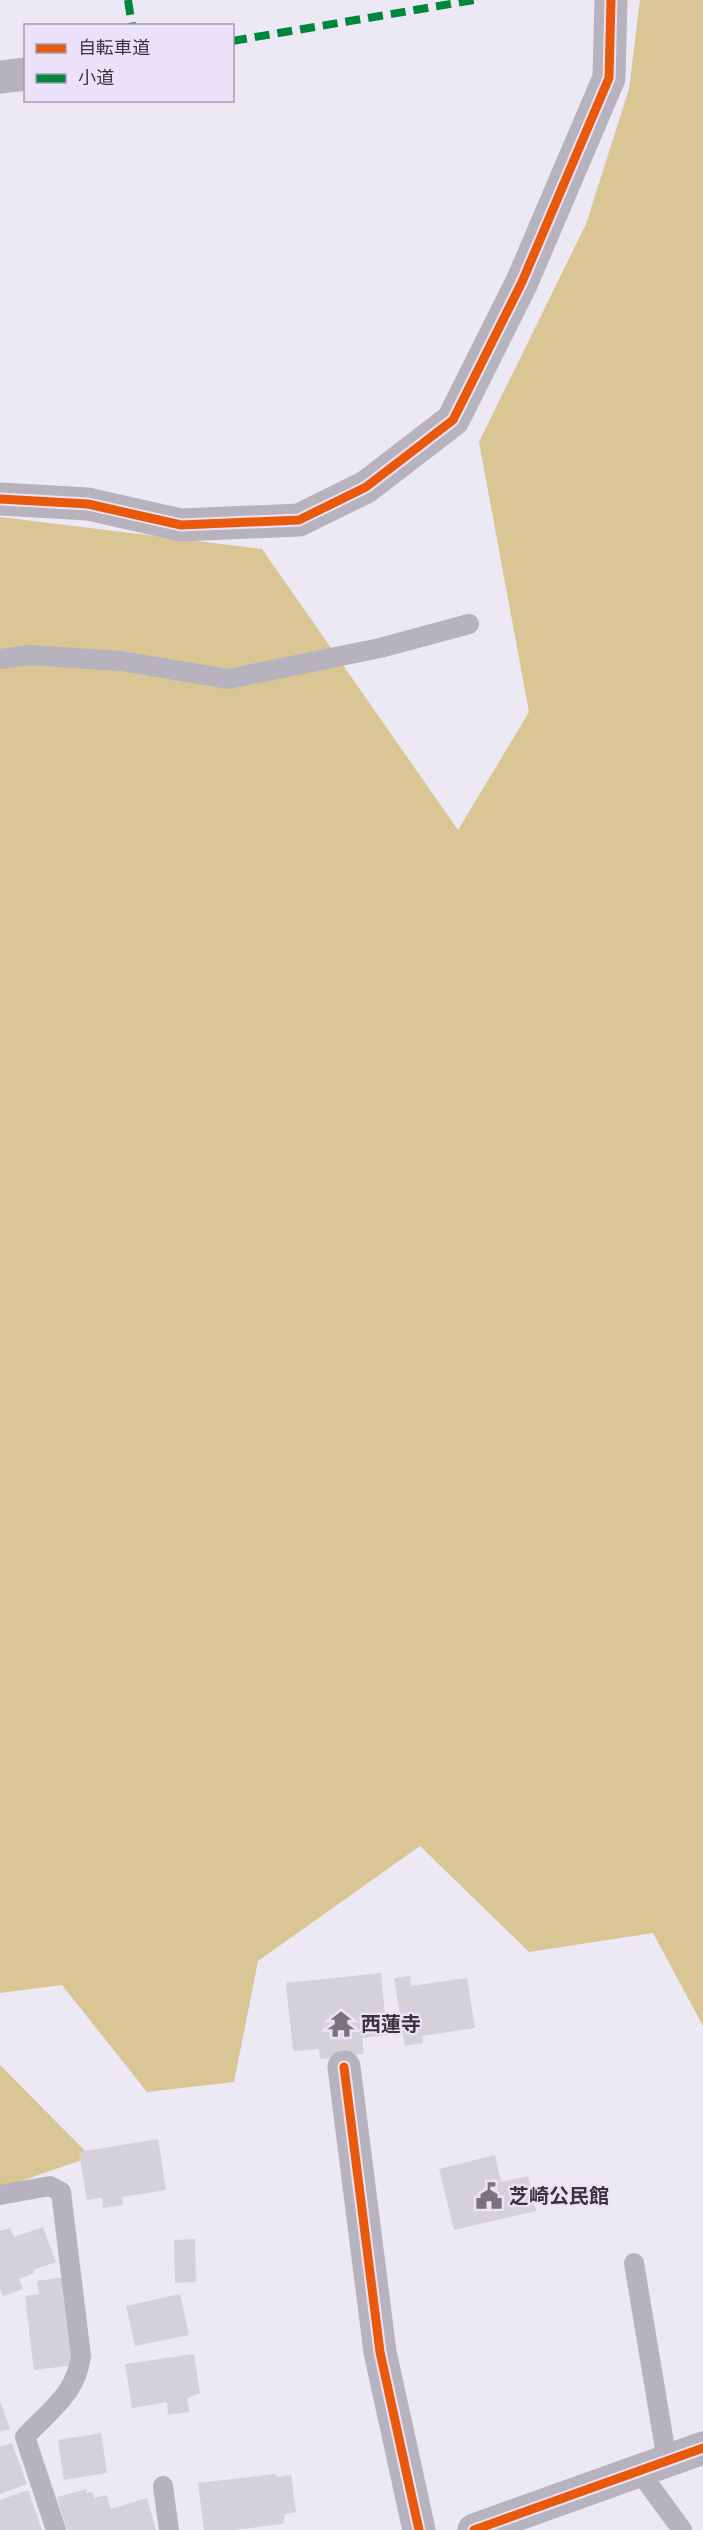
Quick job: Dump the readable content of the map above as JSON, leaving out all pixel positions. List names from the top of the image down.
{
  "places": {
    "temple": ["西蓮寺"],
    "public building": ["芝崎公民館"]
  },
  "legend": ["自転車道", "小道"]
}
